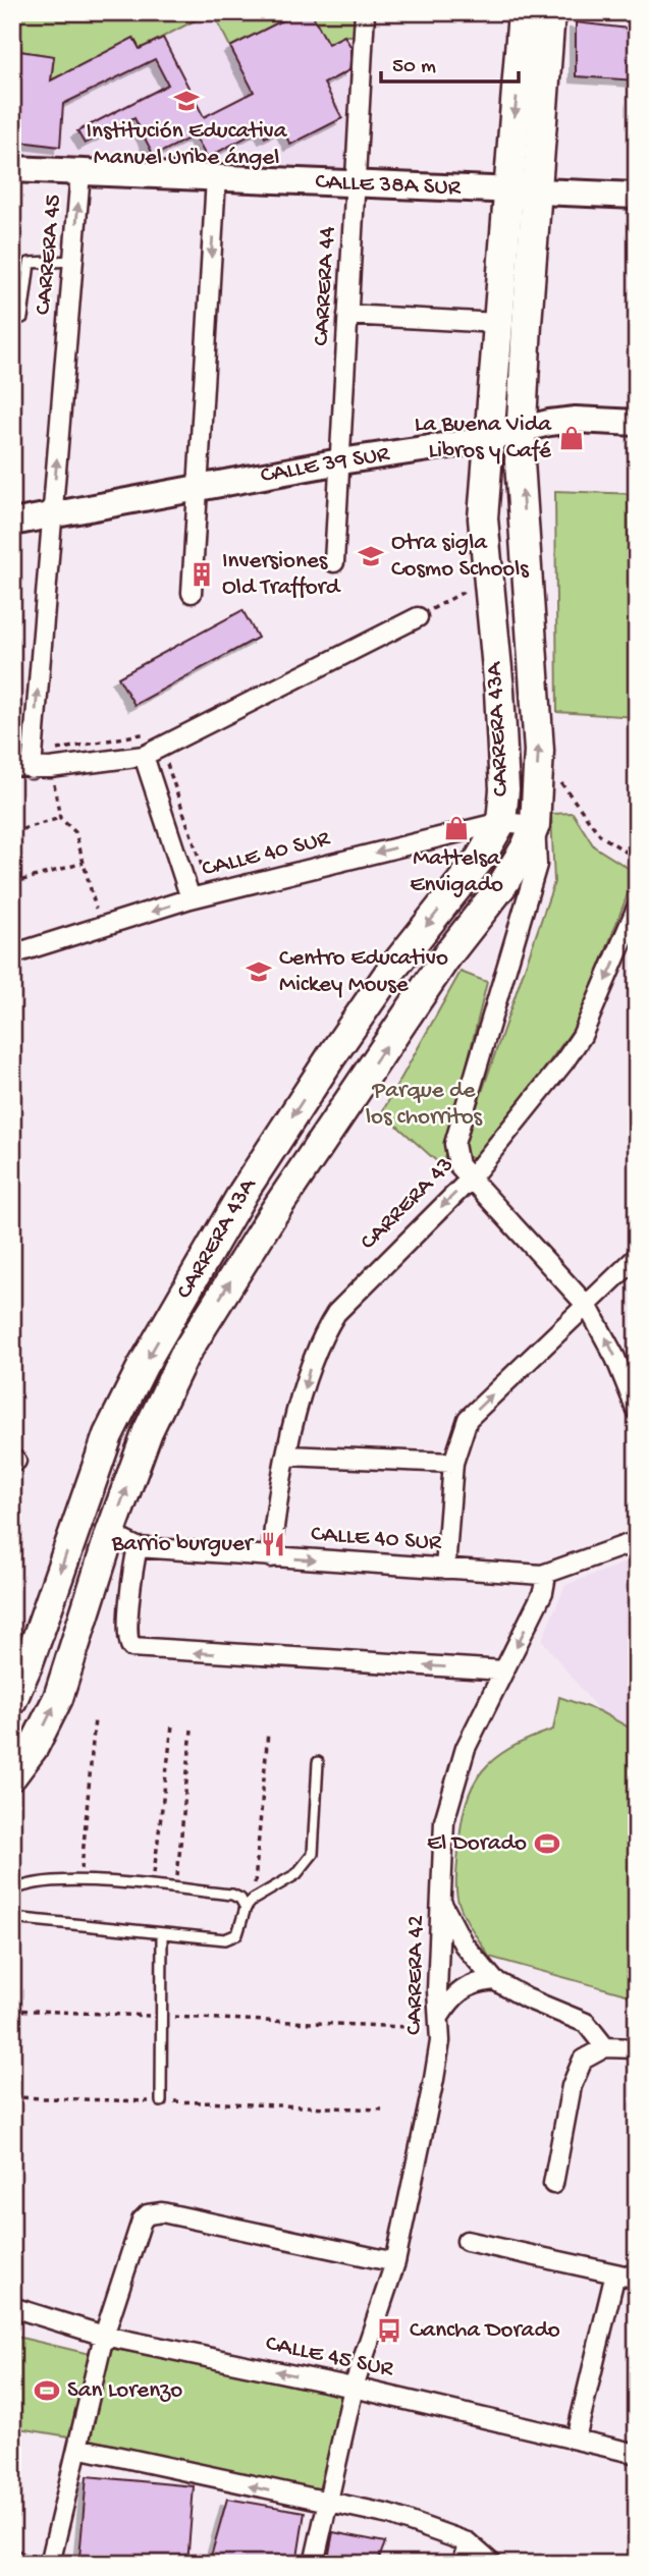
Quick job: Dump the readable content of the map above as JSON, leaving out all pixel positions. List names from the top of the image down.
{
  "streets": {
    "main road": ["CARRERA 43A"],
    "street": [
      "CALLE 38A SUR",
      "CARRERA 45",
      "CARRERA 44",
      "CALLE 39 SUR",
      "CALLE 40 SUR",
      "CARRERA 43",
      "CARRERA 42",
      "CALLE 45 SUR"
    ]
  },
  "crossings": [
    ["CALLE 38A SUR", "CARRERA 45"],
    ["CALLE 38A SUR", "CARRERA 44"],
    ["CALLE 38A SUR", "CARRERA 43A"],
    ["CARRERA 45", "CALLE 39 SUR"],
    ["CARRERA 44", "CALLE 39 SUR"],
    ["CALLE 39 SUR", "CARRERA 43A"],
    ["CARRERA 43A", "CALLE 40 SUR"],
    ["CARRERA 43A", "CARRERA 43"],
    ["CALLE 40 SUR", "CARRERA 43"],
    ["CALLE 40 SUR", "CARRERA 42"],
    ["CARRERA 42", "CALLE 45 SUR"]
  ],
  "one_way": ["CARRERA 43"],
  "parks": ["Parque de los chorritos"],
  "places": {
    "school or university": ["Institución Educativa Manuel Uribe ángel", "Otra sigla Cosmo Schools", "Centro Educativo Mickey Mouse"],
    "shop": ["La Buena Vida Libros y Café", "Mattelsa Envigado"],
    "building": ["Inversiones Old Trafford"],
    "restaurant": ["Barrio burguer"],
    "sports": ["El Dorado", "San Lorenzo"],
    "bus stop": ["Cancha Dorado"]
  },
  "scale_bar": "50 m"
}
